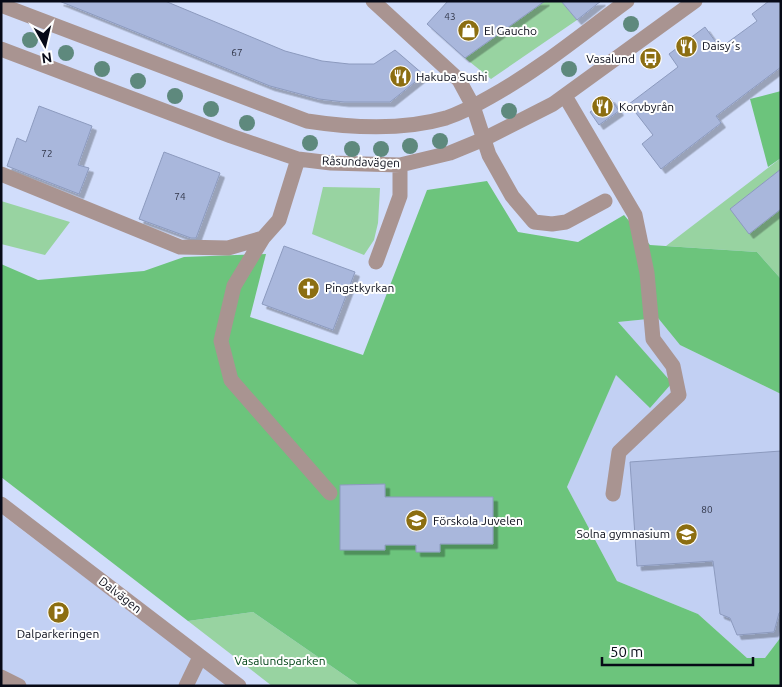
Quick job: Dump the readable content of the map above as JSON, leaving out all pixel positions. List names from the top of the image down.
{
  "streets": {
    "street": ["Råsundavägen", "Dalvägen"]
  },
  "parks": ["Vasalundsparken"],
  "places": {
    "shop": ["El Gaucho"],
    "restaurant": ["Daisy´s", "Hakuba Sushi", "Korvbyrån"],
    "bus stop": ["Vasalund"],
    "church": ["Pingstkyrkan"],
    "school or university": ["Förskola Juvelen", "Solna gymnasium"],
    "parking": ["Dalparkeringen"]
  },
  "house_numbers": [
    "43",
    "67",
    "72",
    "74",
    "80"
  ],
  "scale_bar": "50 m",
  "north": "bottom"
}
